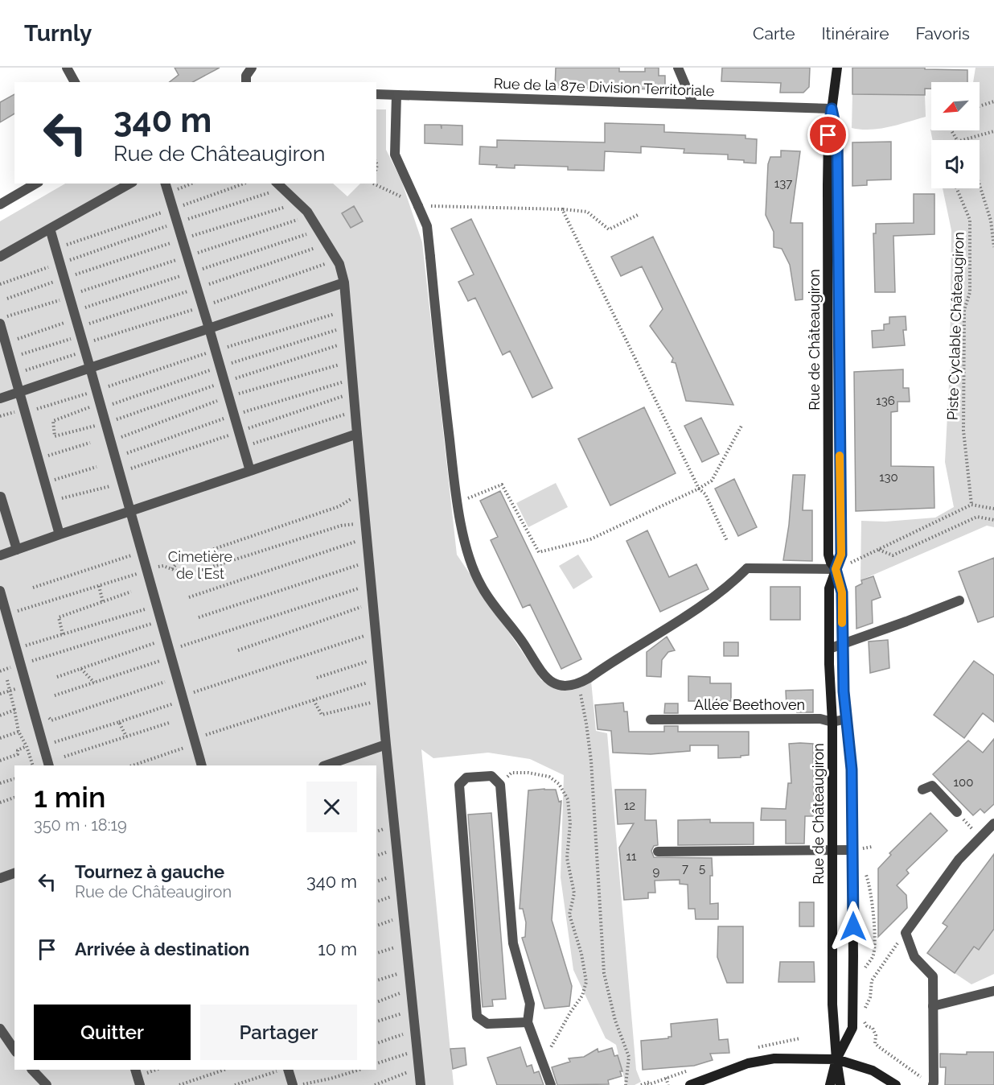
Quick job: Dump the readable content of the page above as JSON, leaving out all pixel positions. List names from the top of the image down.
{
  "streets": {
    "main road": ["Rue de Châteaugiron"],
    "street": ["Rue de la 87e Division Territoriale", "Allée Beethoven"],
    "path": ["Piste Cyclable Châteaugiron"]
  },
  "crossings": [
    ["Rue de la 87e Division Territoriale", "Rue de Châteaugiron"],
    ["Rue de Châteaugiron", "Allée Beethoven"]
  ],
  "parks": ["Cimetière de l'Est"],
  "house_numbers": [
    "137",
    "136",
    "130",
    "100",
    "12",
    "11",
    "7",
    "5",
    "9"
  ],
  "north": "bottom left",
  "page": {
    "header": "Turnly",
    "nav": ["Carte", "Itinéraire", "Favoris"],
    "turn": ["340 m", "Rue de Châteaugiron"],
    "heading": ["1 min", "350 m · 18:19"],
    "list": [
      {
        "name": "Tournez à gauche",
        "note": "Rue de Châteaugiron",
        "value": "340 m"
      },
      {
        "name": "Arrivée à destination",
        "value": "10 m"
      }
    ],
    "buttons": ["Quitter", "Partager"]
  }
}
